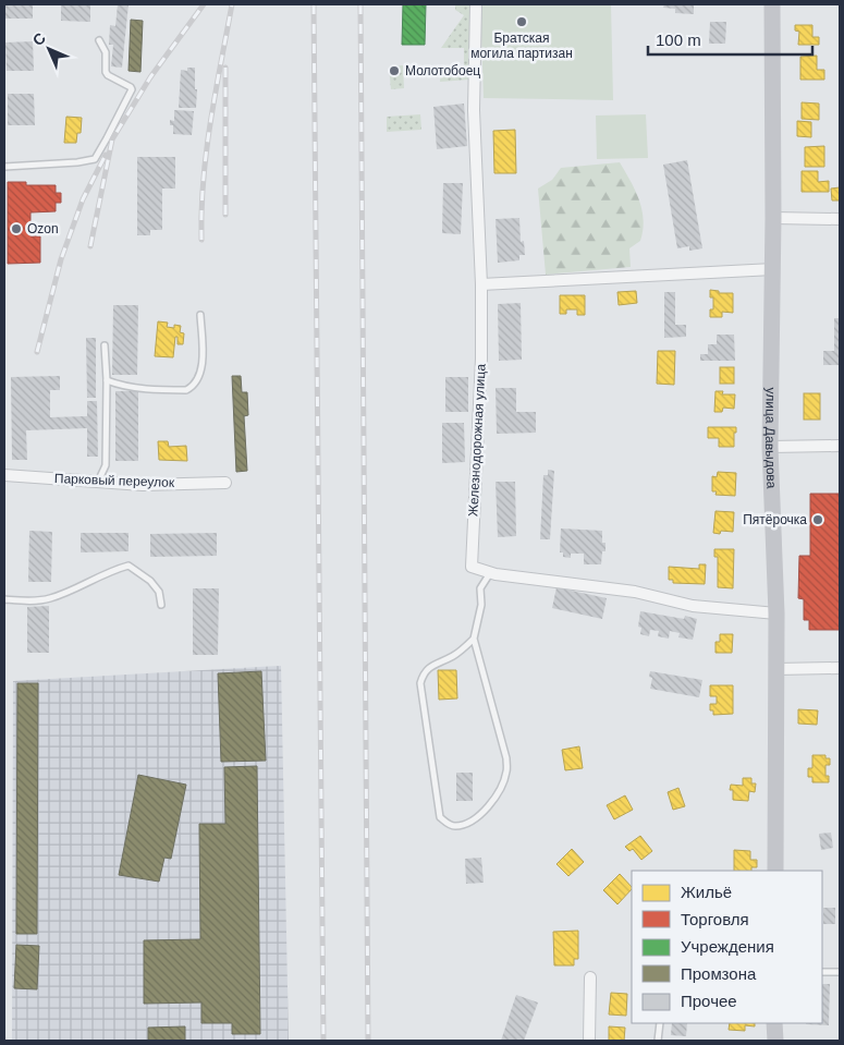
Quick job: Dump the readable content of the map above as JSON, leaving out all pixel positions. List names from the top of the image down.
{
  "streets": {
    "main road": ["улица Давыдова"],
    "street": ["Железнодорожная улица", "Парковый переулок"]
  },
  "crossings": [
    ["улица Давыдова", "Железнодорожная улица"]
  ],
  "places": [
    "Братская могила партизан",
    "Молотобоец",
    "Ozon",
    "Пятёрочка"
  ],
  "legend": [
    "Жильё",
    "Торговля",
    "Учреждения",
    "Промзона",
    "Прочее"
  ],
  "scale_bar": "100 m",
  "north": "top left"
}
